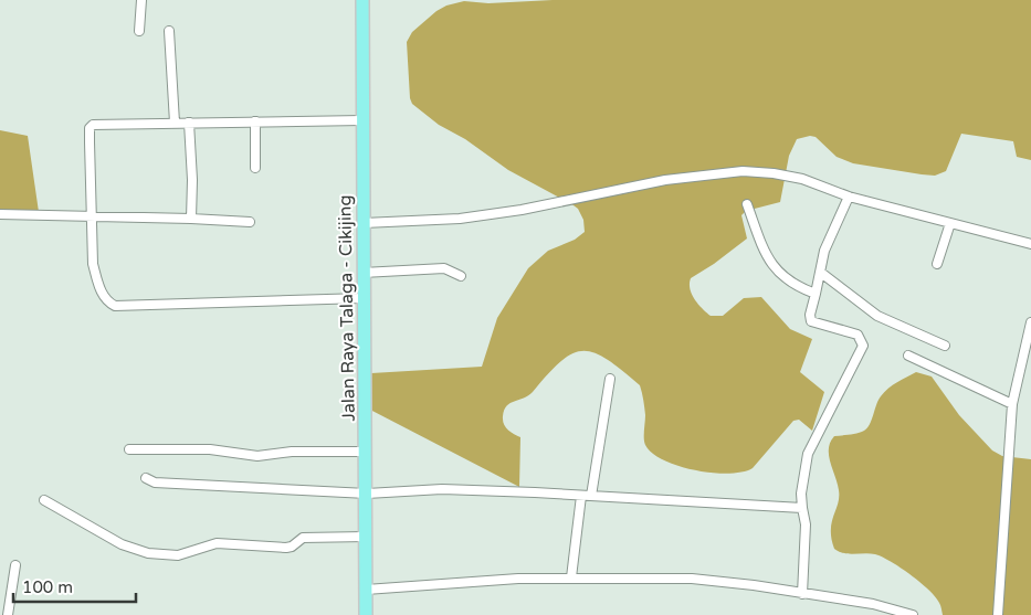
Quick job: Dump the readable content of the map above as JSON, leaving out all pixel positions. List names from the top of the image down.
{
  "streets": {
    "main road": ["Jalan Raya Talaga - Cikijing"]
  },
  "scale_bar": "100 m"
}
